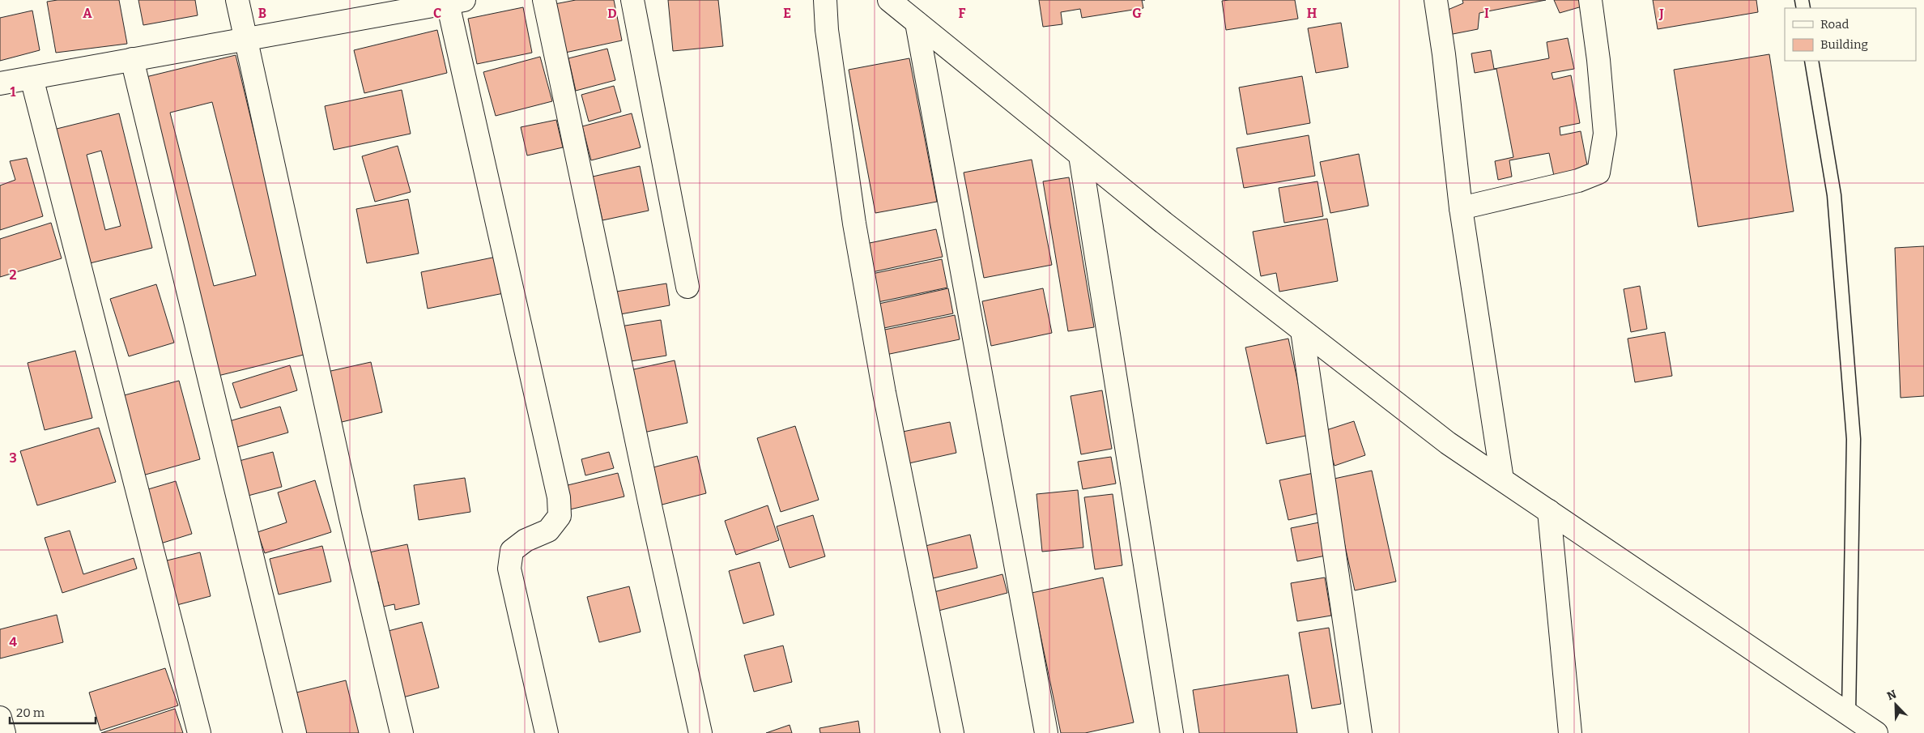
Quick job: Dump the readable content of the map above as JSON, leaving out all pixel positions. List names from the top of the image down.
{
  "legend": ["Road", "Building"],
  "scale_bar": "20 m",
  "north": "top left",
  "grid": {
    "columns": [
      "A",
      "B",
      "C",
      "D",
      "E",
      "F",
      "G",
      "H",
      "I",
      "J"
    ],
    "rows": [
      "1",
      "2",
      "3",
      "4"
    ]
  }
}
